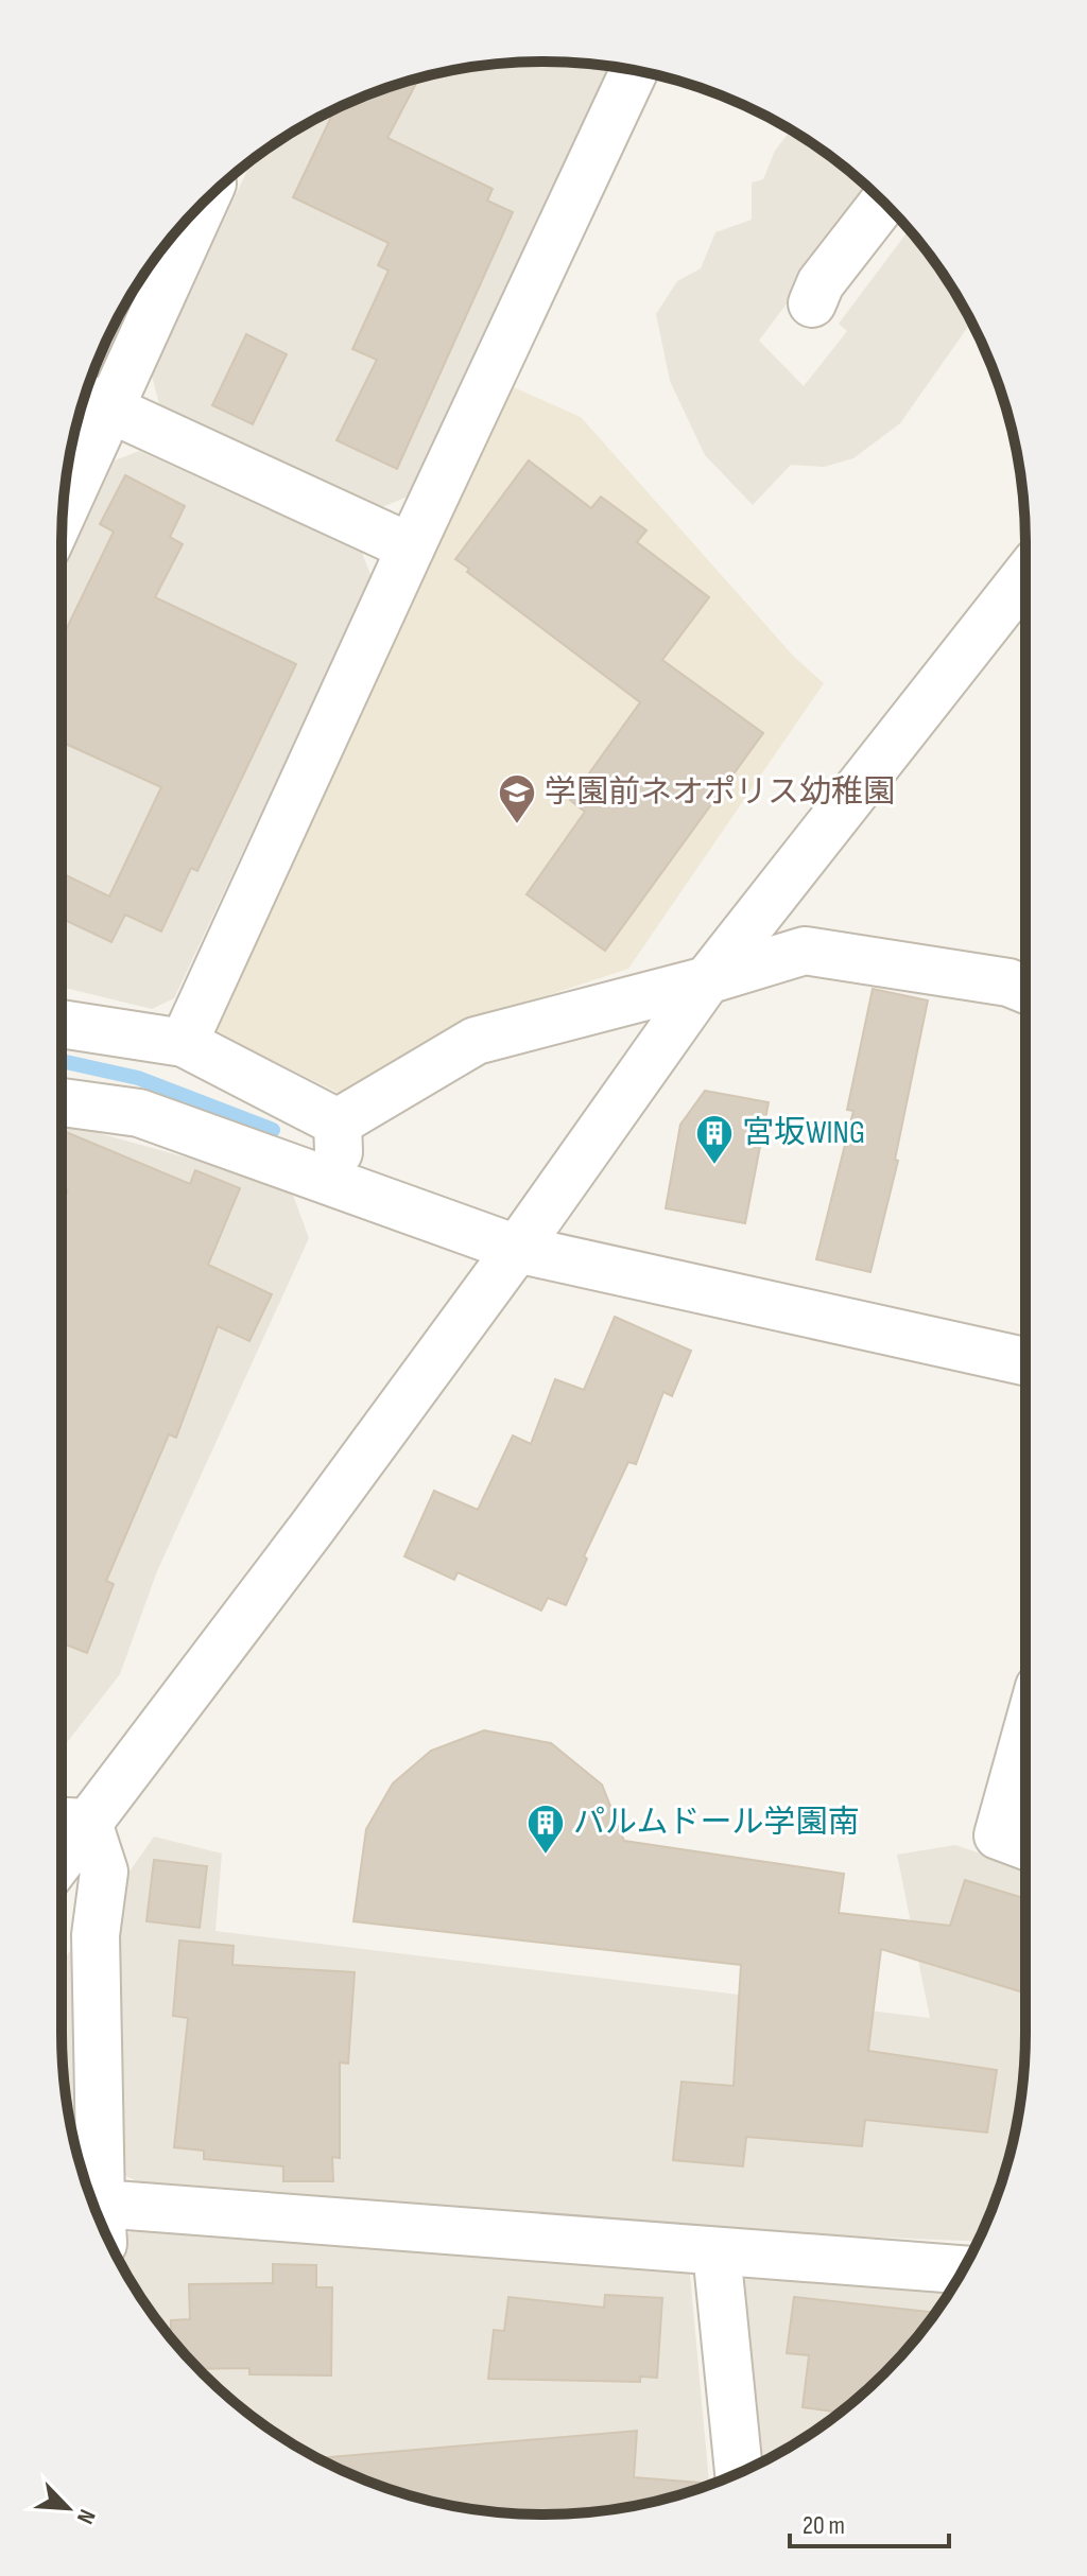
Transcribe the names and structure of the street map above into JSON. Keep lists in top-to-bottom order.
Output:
{
  "places": {
    "school or university": ["学園前ネオポリス幼稚園"],
    "building": ["宮坂WING", "パルムドール学園南"]
  },
  "scale_bar": "20 m",
  "north": "bottom right"
}
